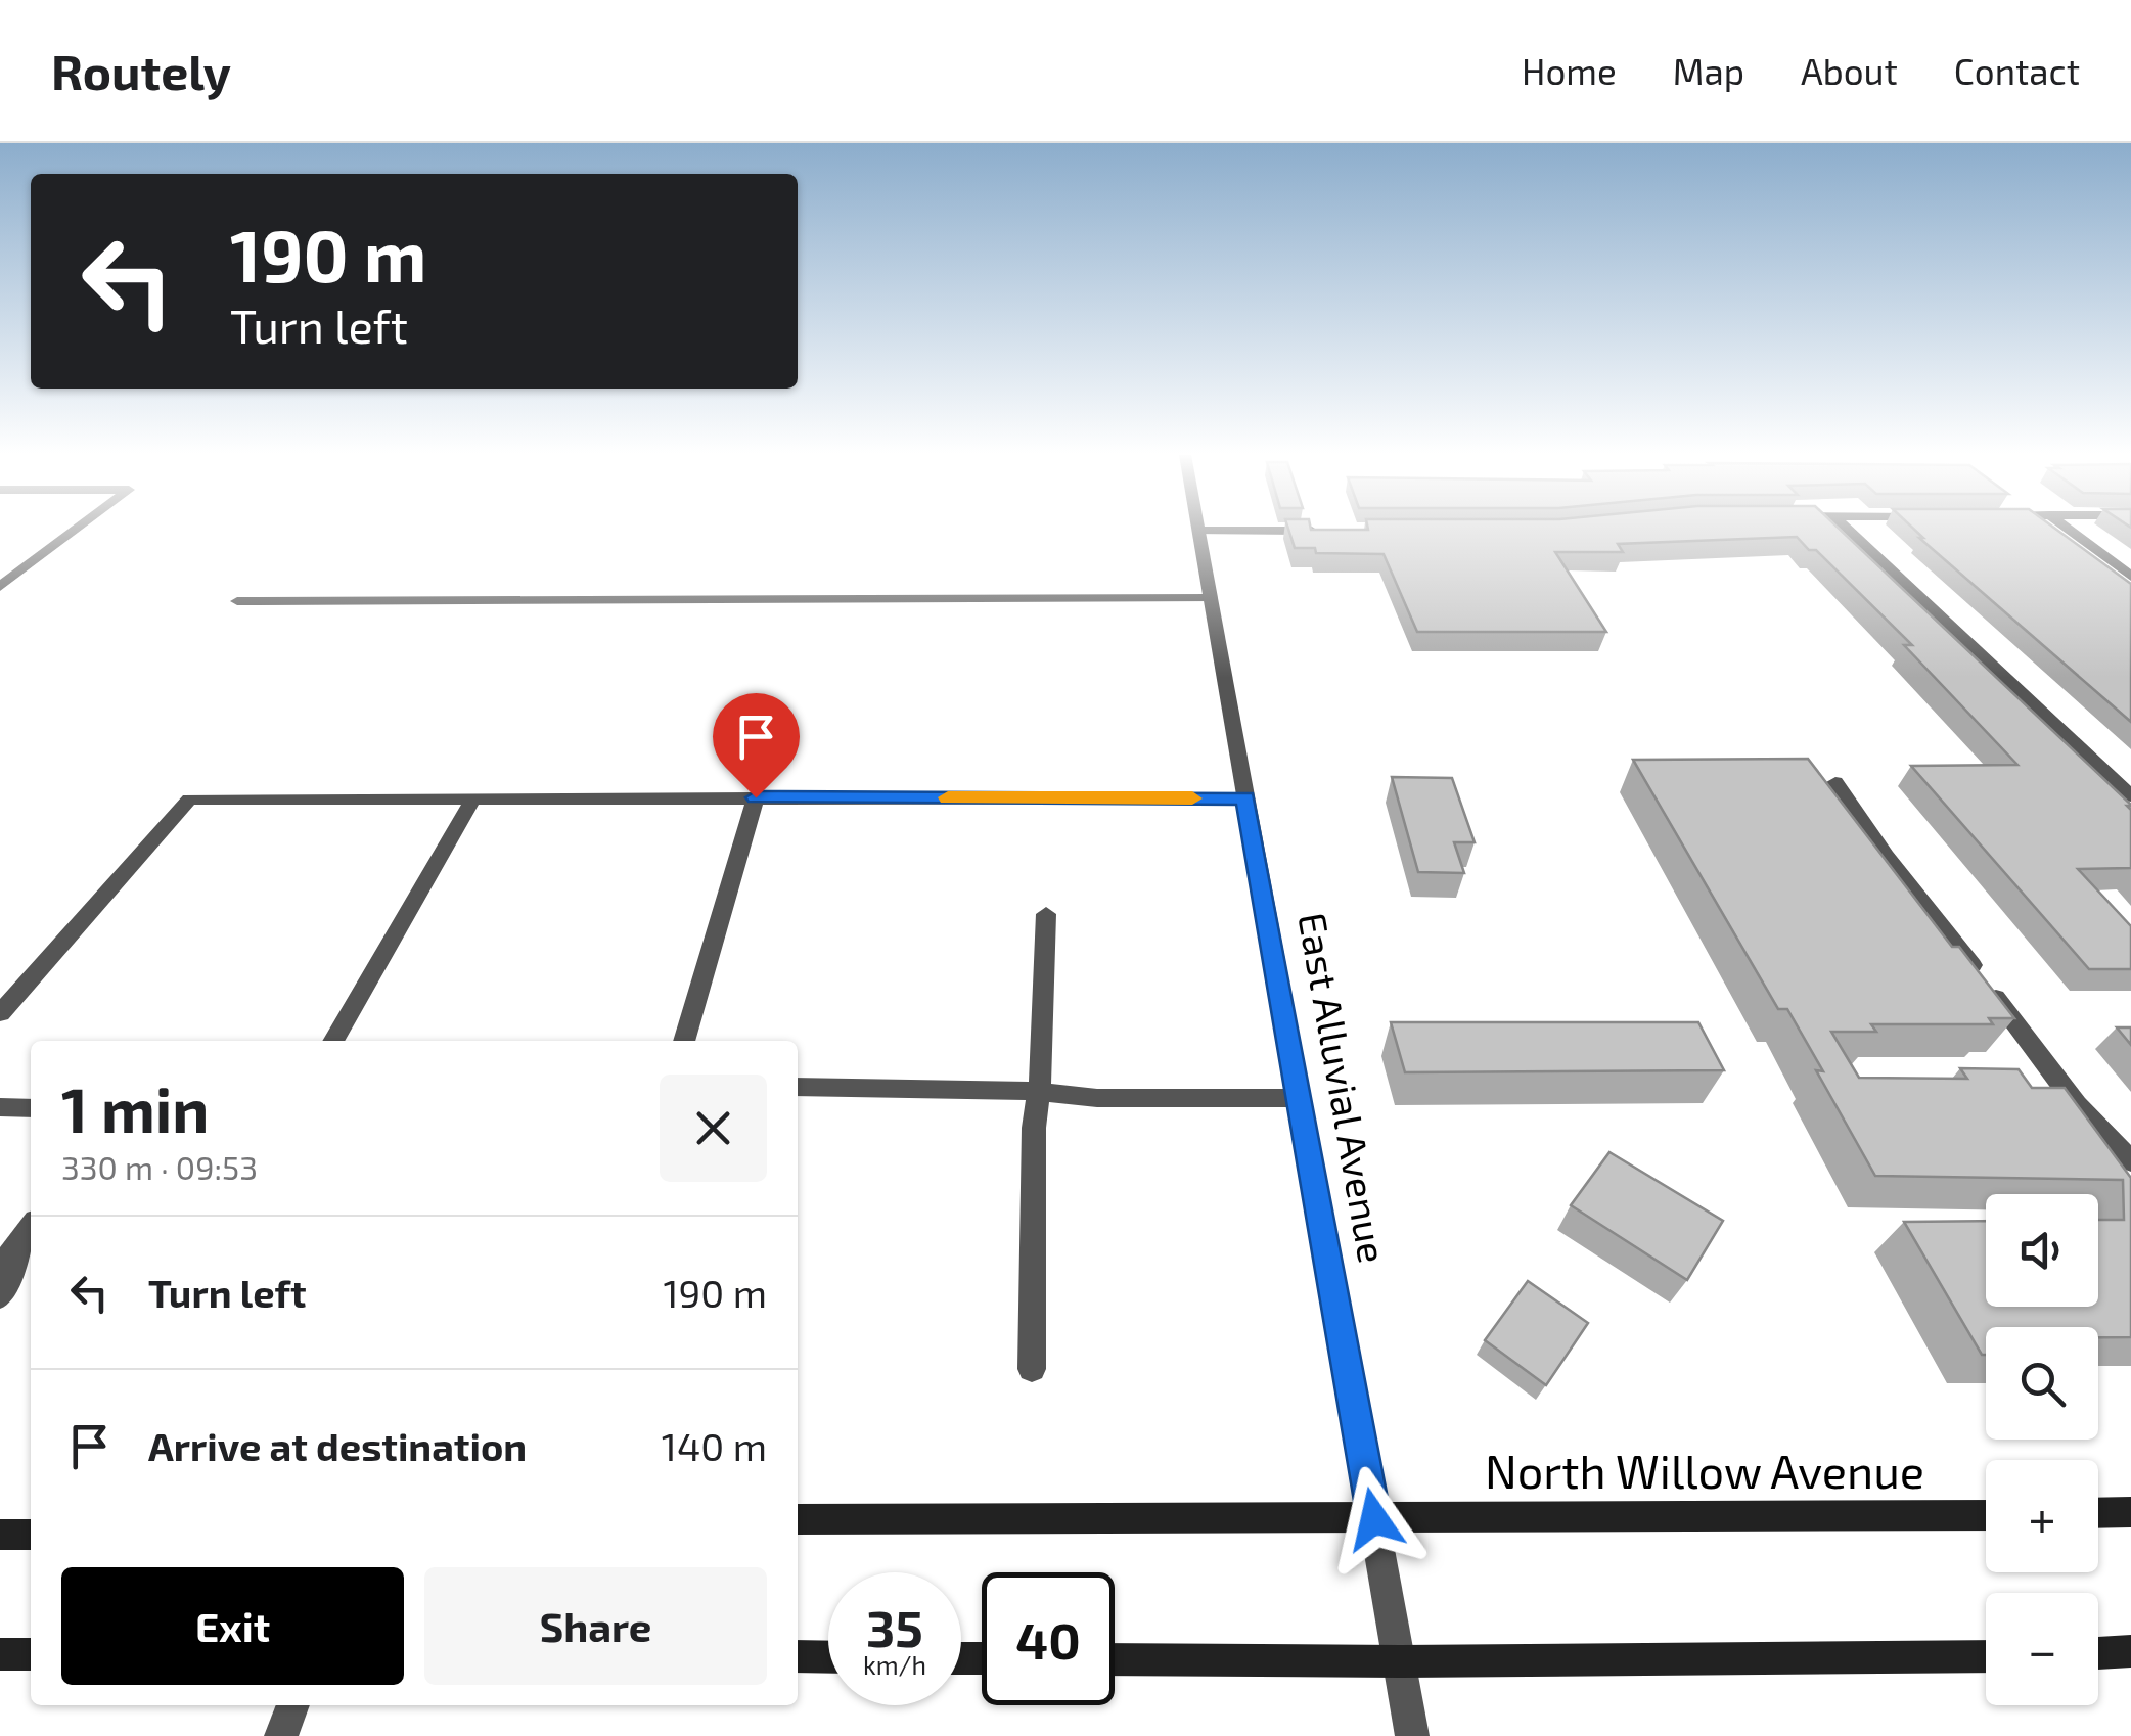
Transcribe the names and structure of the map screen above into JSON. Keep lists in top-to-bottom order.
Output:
{
  "streets": {
    "main road": ["North Willow Avenue"],
    "street": ["East Alluvial Avenue"]
  },
  "crossings": [
    ["East Alluvial Avenue", "North Willow Avenue"]
  ],
  "page": {
    "header": "Routely",
    "nav": [
      "Home",
      "Map",
      "About",
      "Contact"
    ],
    "turn": ["190 m", "Turn left"],
    "heading": ["1 min", "330 m · 09:53"],
    "map_buttons": ["+", "−"],
    "list": [
      {
        "name": "Turn left",
        "value": "190 m"
      },
      {
        "name": "Arrive at destination",
        "value": "140 m"
      }
    ],
    "buttons": ["Exit", "Share"],
    "speed": "35 km/h",
    "limit": "40"
  }
}
